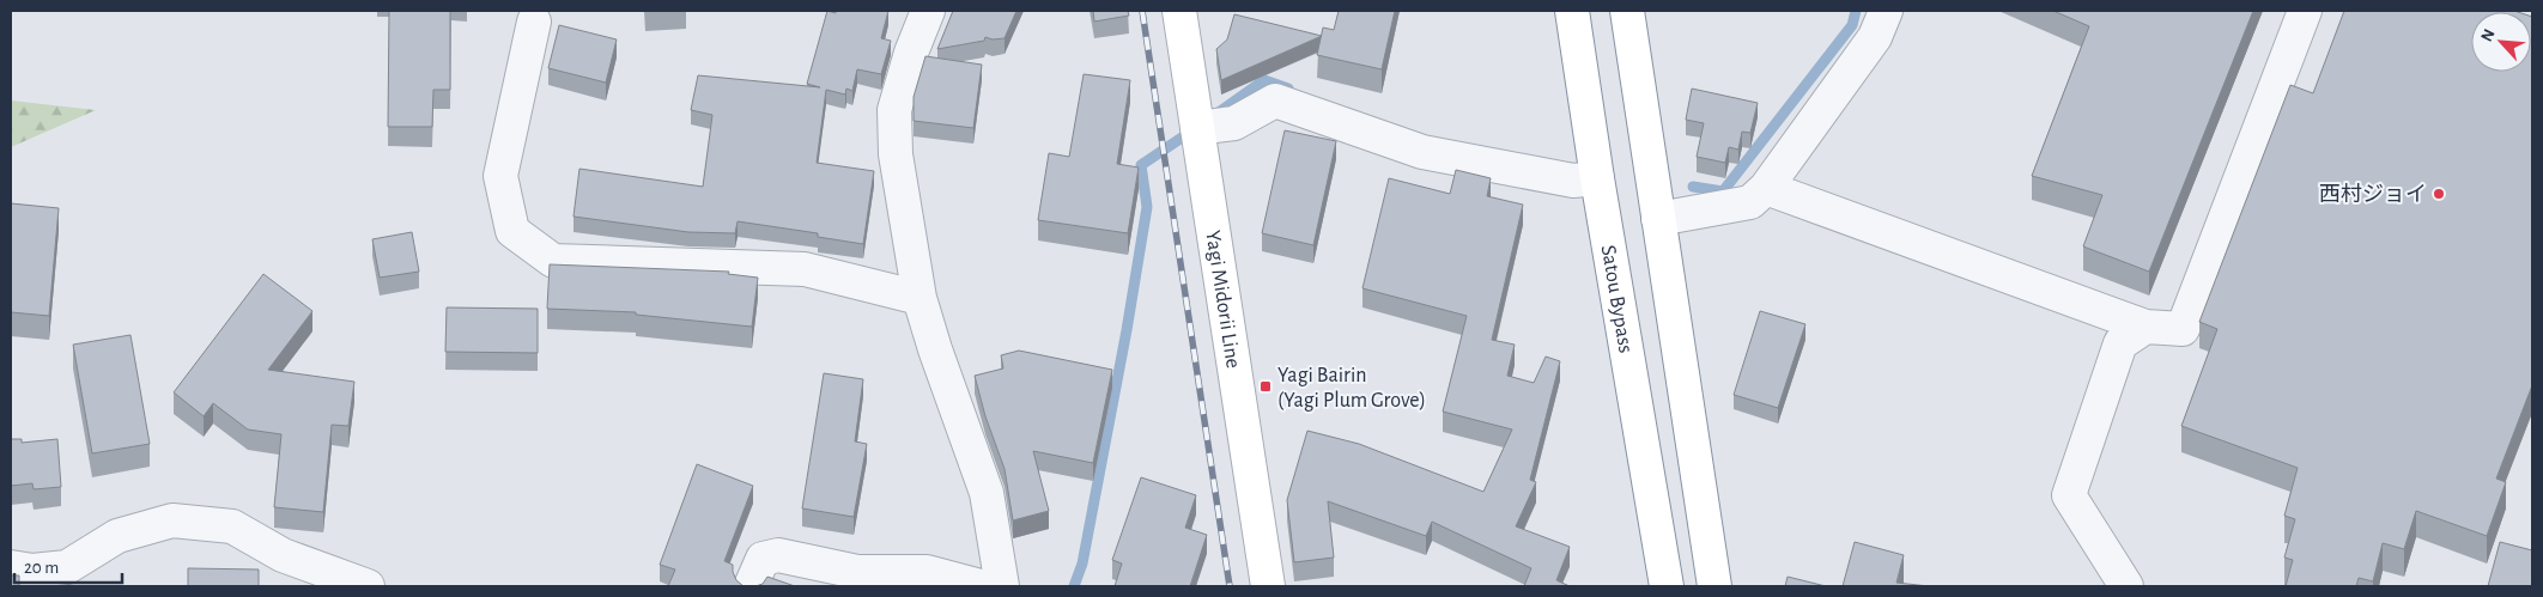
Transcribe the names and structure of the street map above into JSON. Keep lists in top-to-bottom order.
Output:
{
  "streets": {
    "main road": ["Yagi Midorii Line", "Satou Bypass"]
  },
  "places": {
    "other": ["西村ジョイ"],
    "transit": ["Yagi Bairin (Yagi Plum Grove)"]
  },
  "scale_bar": "20 m",
  "north": "top left"
}
